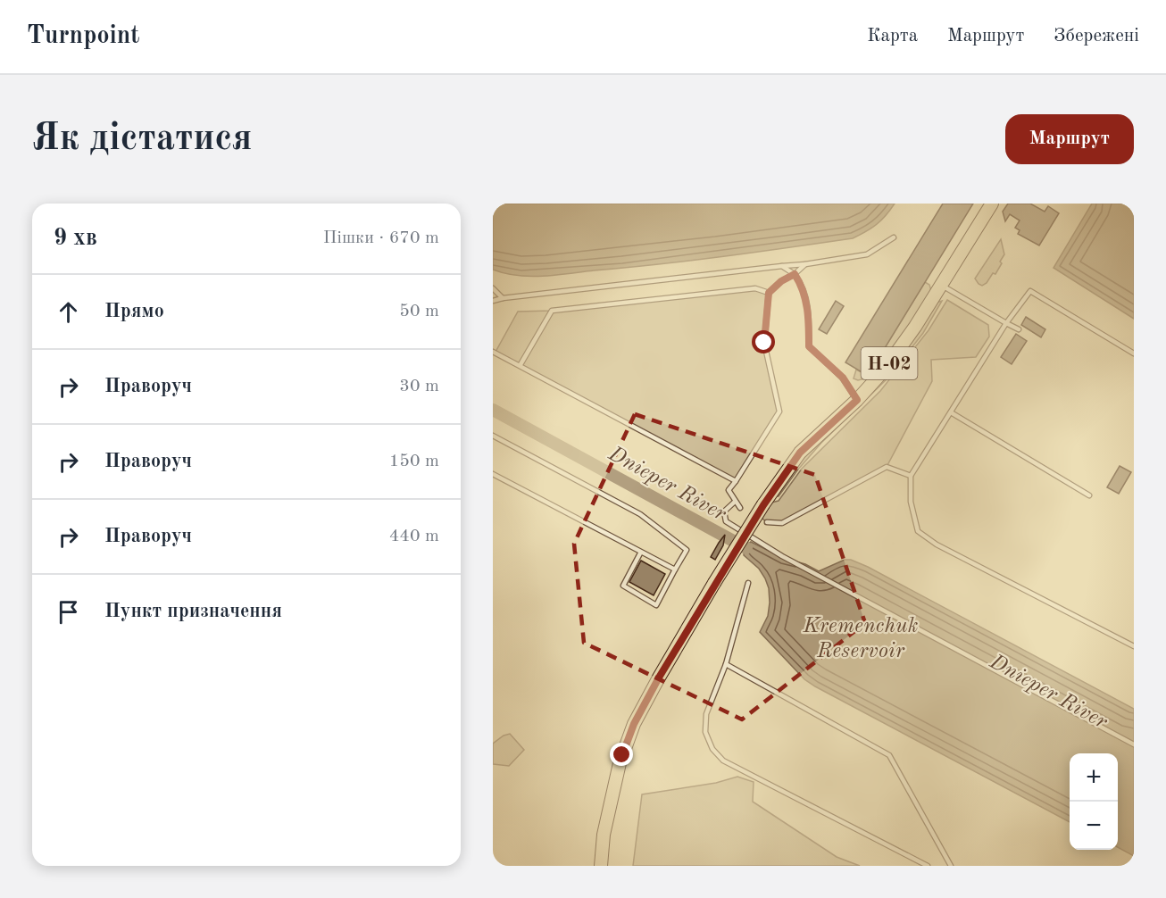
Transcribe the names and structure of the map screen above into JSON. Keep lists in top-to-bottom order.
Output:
{
  "streets": {
    "main road": ["Н-02"]
  },
  "water": ["Dnieper River", "Kremenchuk Reservoir"],
  "page": {
    "header": "Turnpoint",
    "nav": ["Карта", "Маршрут", "Збережені"],
    "buttons": "Маршрут",
    "title": "Як дістатися",
    "heading": ["9 хв", "Пішки · 670 m"],
    "list": [
      ["Прямо", "50 m"],
      ["Праворуч", "30 m"],
      ["Праворуч", "150 m"],
      ["Праворуч", "440 m"],
      "Пункт призначення"
    ],
    "map_buttons": ["+", "−"]
  }
}
